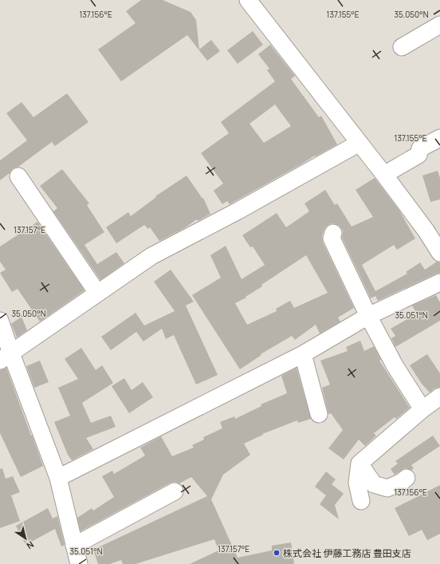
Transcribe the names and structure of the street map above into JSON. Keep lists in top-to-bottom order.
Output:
{
  "places": ["株式会社 伊藤工務店 豊田支店"],
  "north": "bottom right",
  "coordinates": [
    "137.156°E",
    "137.155°E",
    "35.050°N",
    "137.157°E",
    "35.051°N"
  ]
}
